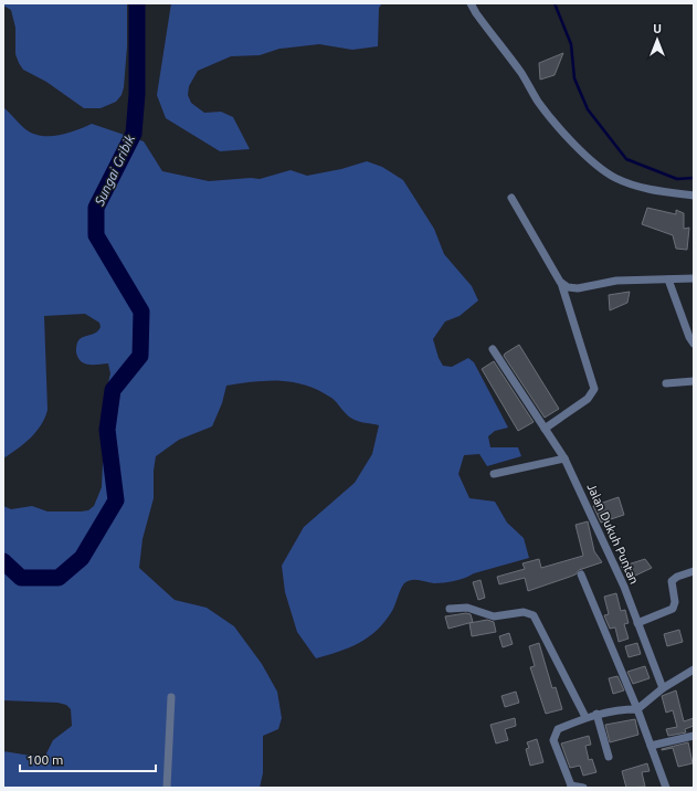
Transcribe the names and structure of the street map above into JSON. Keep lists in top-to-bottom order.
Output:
{
  "streets": {
    "street": ["Jalan Dukuh Puntan"]
  },
  "water": ["Sungai Gribik"],
  "scale_bar": "100 m",
  "north": "top"
}
